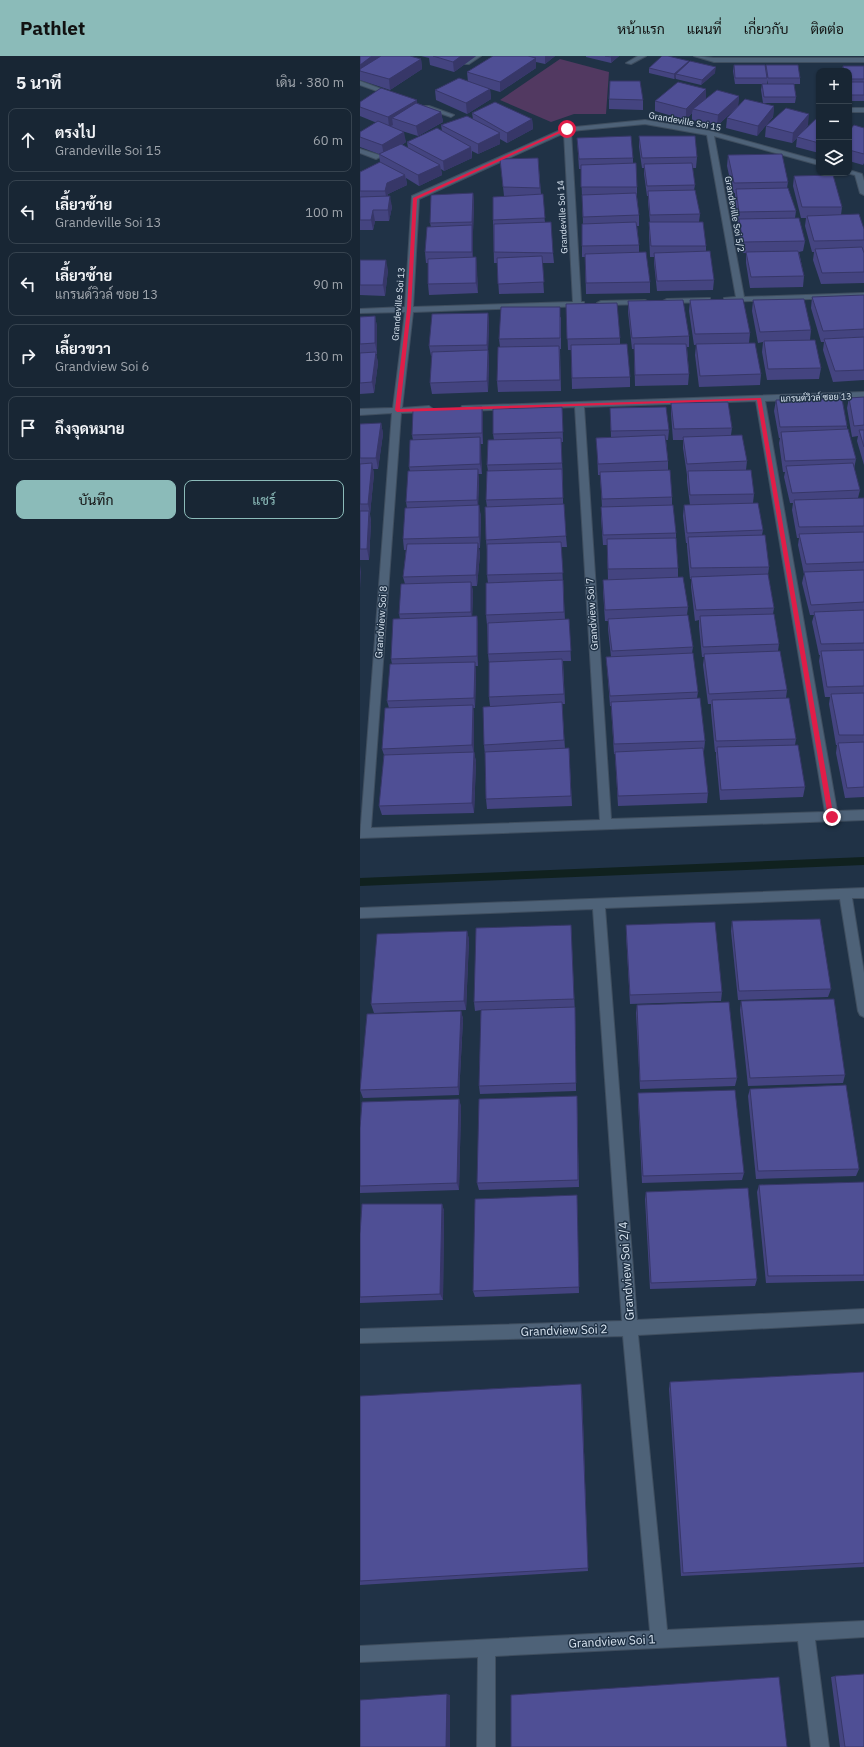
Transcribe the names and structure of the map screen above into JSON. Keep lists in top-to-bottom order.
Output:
{
  "streets": {
    "street": [
      "Grandeville Soi 15",
      "Grandeville Soi 5/2",
      "Grandeville Soi 14",
      "Grandeville Soi 13",
      "แกรนด์วิวล์ ซอย 13",
      "Grandview Soi 7",
      "Grandview Soi 8",
      "Grandview Soi 2/4",
      "Grandview Soi 2",
      "Grandview Soi 1"
    ]
  },
  "crossings": [
    ["Grandeville Soi 15", "Grandeville Soi 5/2"],
    ["Grandeville Soi 15", "Grandeville Soi 14"],
    ["Grandeville Soi 15", "Grandeville Soi 13"],
    ["Grandeville Soi 13", "Grandview Soi 8"],
    ["แกรนด์วิวล์ ซอย 13", "Grandview Soi 7"],
    ["Grandview Soi 2/4", "Grandview Soi 2"],
    ["Grandview Soi 2/4", "Grandview Soi 1"]
  ],
  "page": {
    "header": "Pathlet",
    "nav": [
      "หน้าแรก",
      "แผนที่",
      "เกี่ยวกับ",
      "ติดต่อ"
    ],
    "heading": ["5 นาที", "เดิน · 380 m"],
    "map_buttons": ["+", "−"],
    "list": [
      ["ตรงไป", "Grandeville Soi 15", "60 m"],
      ["เลี้ยวซ้าย", "Grandeville Soi 13", "100 m"],
      ["เลี้ยวซ้าย", "แกรนด์วิวล์ ซอย 13", "90 m"],
      ["เลี้ยวขวา", "Grandview Soi 6", "130 m"],
      "ถึงจุดหมาย"
    ],
    "buttons": ["บันทึก", "แชร์"]
  }
}
